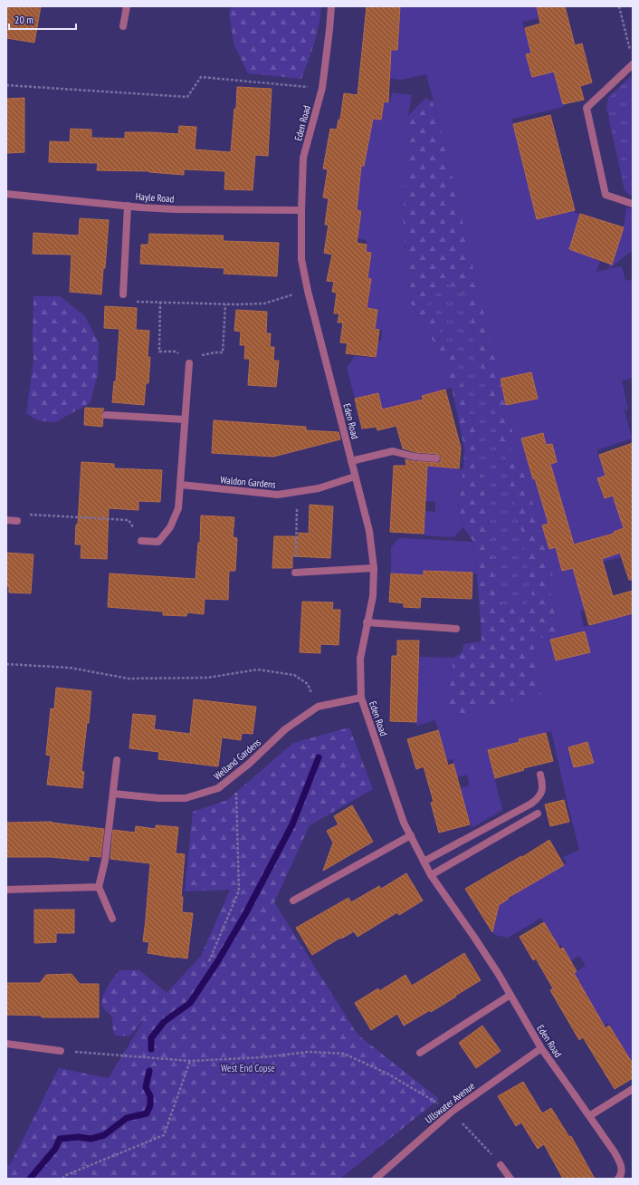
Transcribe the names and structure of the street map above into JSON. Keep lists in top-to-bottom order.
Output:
{
  "streets": {
    "street": [
      "Eden Road",
      "Hayle Road",
      "Waldon Gardens",
      "Welland Gardens",
      "Ullswater Avenue"
    ]
  },
  "crossings": [
    ["Eden Road", "Hayle Road"],
    ["Eden Road", "Waldon Gardens"],
    ["Eden Road", "Welland Gardens"],
    ["Eden Road", "Ullswater Avenue"]
  ],
  "parks": ["West End Copse"],
  "scale_bar": "20 m"
}
